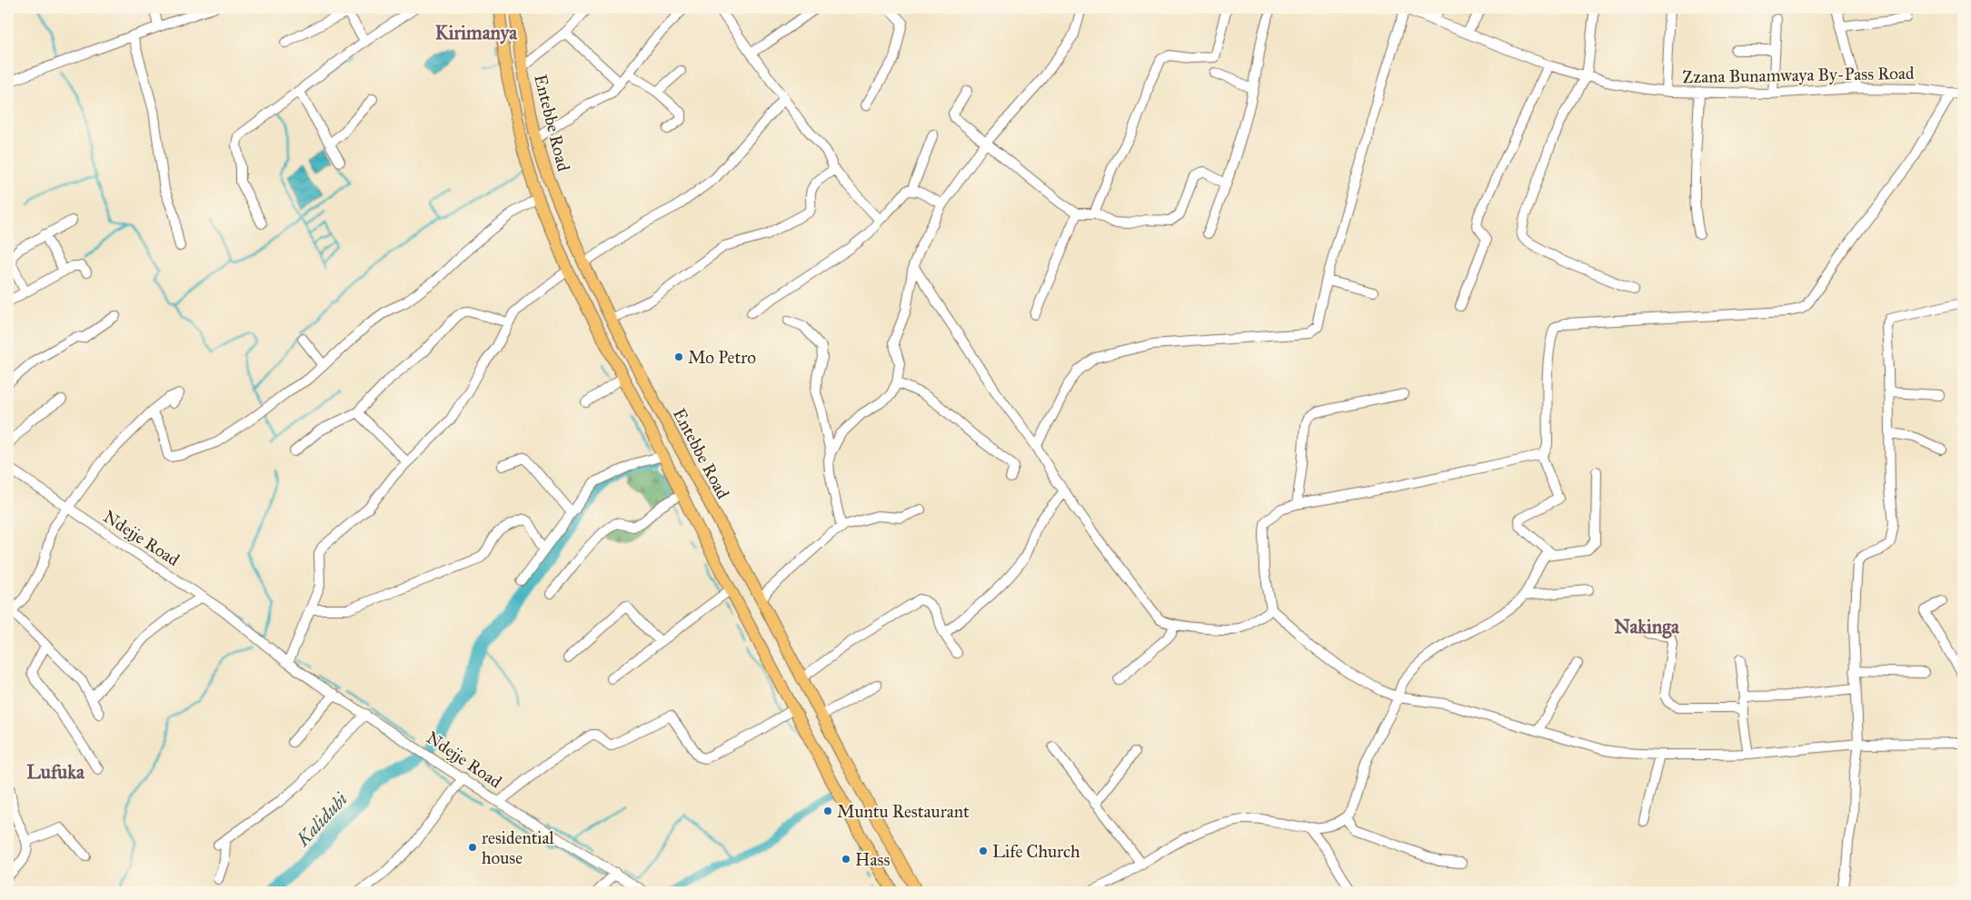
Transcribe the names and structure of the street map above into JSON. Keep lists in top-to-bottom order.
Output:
{
  "streets": {
    "main road": ["Entebbe Road"],
    "street": ["Zzana Bunamwaya By-Pass Road", "Ndejje Road"]
  },
  "districts": ["Kirimanya", "Nakinga", "Lufuka"],
  "water": ["Kalidubi"],
  "places": [
    "Mo Petro",
    "Muntu Restaurant",
    "residential house",
    "Life Church",
    "Hass"
  ]
}
